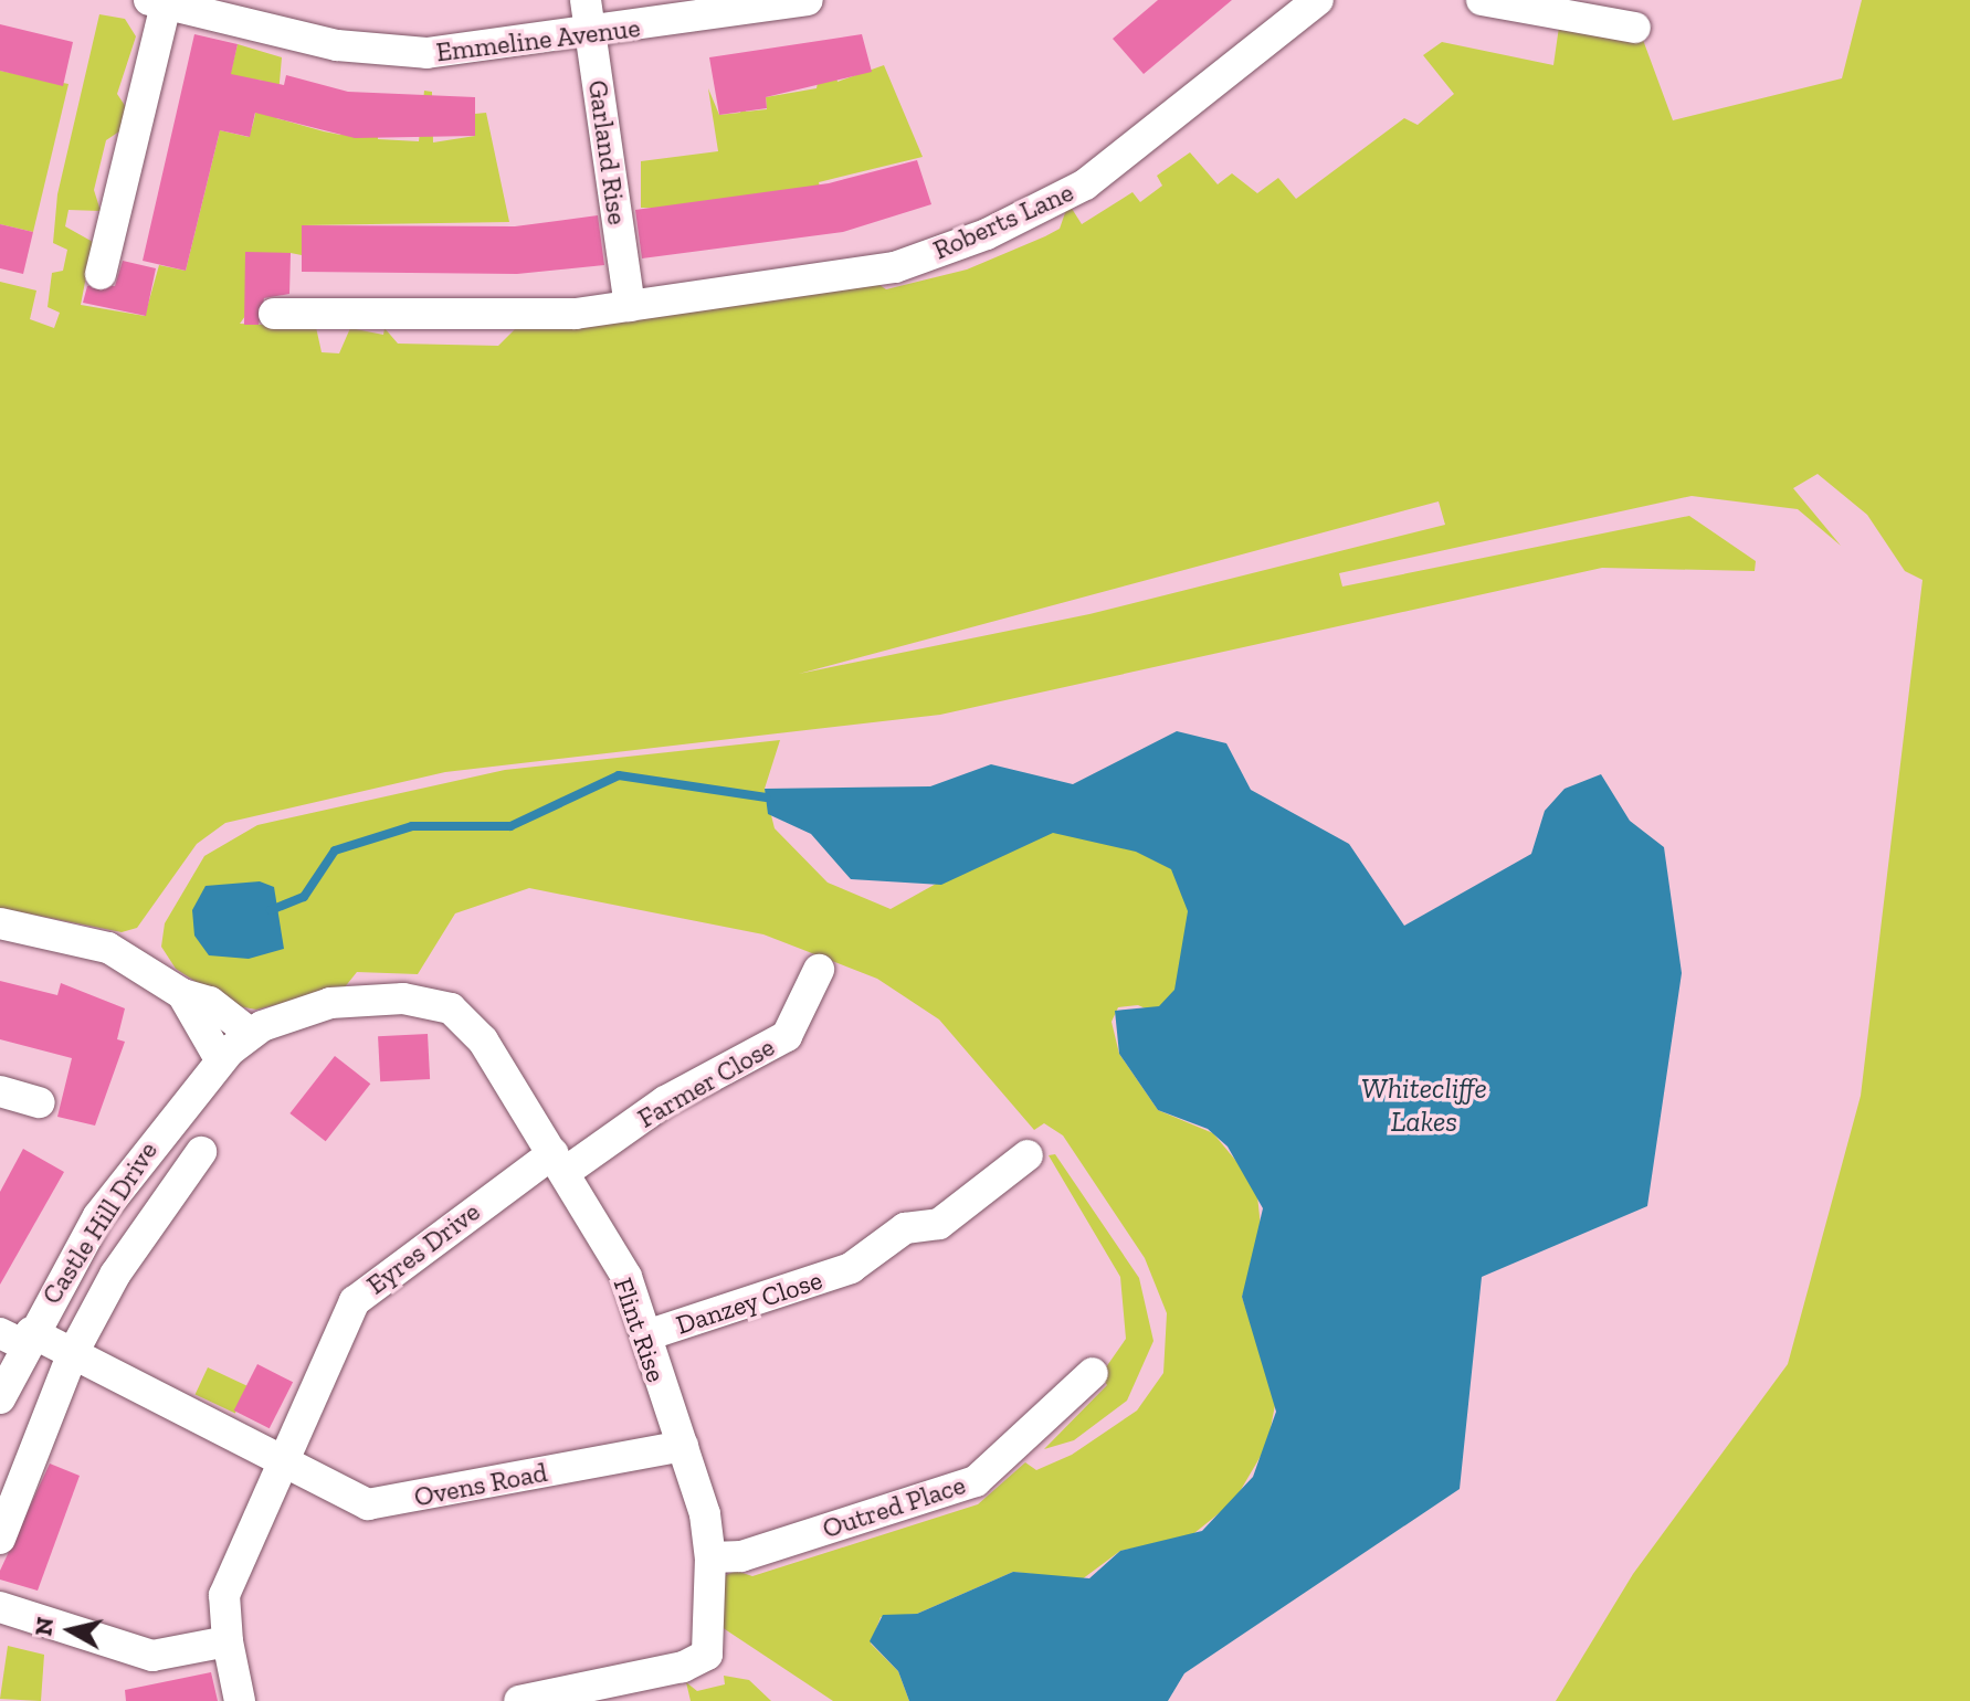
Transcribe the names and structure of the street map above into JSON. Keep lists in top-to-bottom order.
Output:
{
  "streets": {
    "street": [
      "Emmeline Avenue",
      "Garland Rise",
      "Roberts Lane",
      "Farmer Close",
      "Castle Hill Drive",
      "Eyres Drive",
      "Danzey Close",
      "Flint Rise",
      "Ovens Road",
      "Outred Place"
    ]
  },
  "crossings": [
    ["Emmeline Avenue", "Garland Rise"],
    ["Garland Rise", "Roberts Lane"],
    ["Farmer Close", "Eyres Drive"],
    ["Farmer Close", "Flint Rise"],
    ["Castle Hill Drive", "Flint Rise"],
    ["Eyres Drive", "Flint Rise"],
    ["Eyres Drive", "Ovens Road"],
    ["Danzey Close", "Flint Rise"],
    ["Flint Rise", "Ovens Road"],
    ["Flint Rise", "Outred Place"]
  ],
  "water": ["Whitecliffe Lakes"],
  "north": "left"
}
